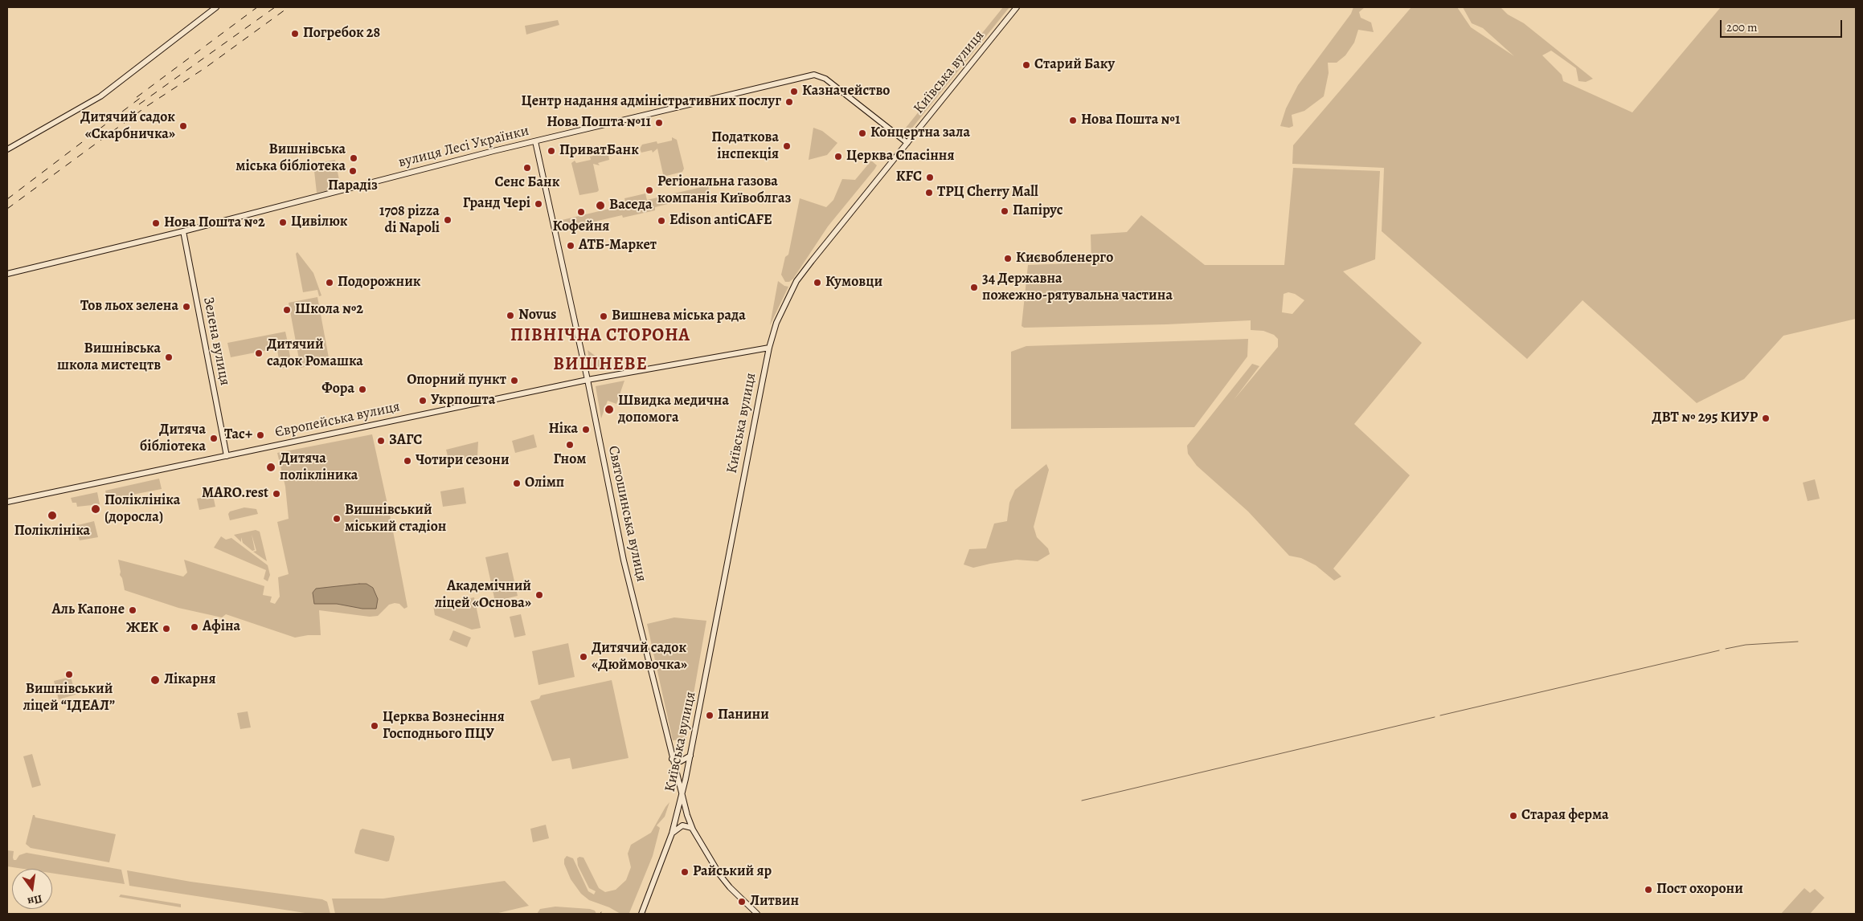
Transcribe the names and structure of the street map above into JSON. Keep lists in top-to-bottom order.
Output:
{
  "streets": {
    "street": [
      "Київська вулиця",
      "вулиця Лесі Українки",
      "Зелена вулиця",
      "Європейська вулиця",
      "Святошинська вулиця"
    ]
  },
  "crossings": [
    ["Київська вулиця", "вулиця Лесі Українки"],
    ["Київська вулиця", "Європейська вулиця"],
    ["Київська вулиця", "Святошинська вулиця"],
    ["вулиця Лесі Українки", "Зелена вулиця"],
    ["вулиця Лесі Українки", "Святошинська вулиця"],
    ["Зелена вулиця", "Європейська вулиця"],
    ["Європейська вулиця", "Святошинська вулиця"]
  ],
  "districts": ["ПІВНІЧНА СТОРОНА", "ВИШНЕВЕ"],
  "places": [
    "Погребок 28",
    "Старий Баку",
    "Казначейство",
    "Центр надання адміністративних послуг",
    "Нова Пошта №1",
    "Нова Пошта №11",
    "Дитячий садок «Скарбничка»",
    "Концертна зала",
    "Податкова інспекція",
    "ПриватБанк",
    "Церква Спасіння",
    "Вишнівська міська бібліотека",
    "Сенс Банк",
    "Парадіз",
    "KFC",
    "Регіональна газова компанія Київоблгаз",
    "ТРЦ Cherry Mall",
    "Гранд Чері",
    "Васеда",
    "Папірус",
    "Кофейня",
    "1708 pizza di Napoli",
    "Edison antiCAFE",
    "Цивілюк",
    "Нова Пошта №2",
    "АТБ-Маркет",
    "Києвобленерго",
    "Подорожник",
    "Кумовци",
    "34 Державна пожежно-рятувальна частина",
    "Тов льох зелена",
    "Школа №2",
    "Novus",
    "Вишнева міська рада",
    "Дитячий садок Ромашка",
    "Вишнівська школа мистецтв",
    "Опорний пункт",
    "Фора",
    "Укрпошта",
    "Швидка медична допомога",
    "ДВТ № 295 КИУР",
    "Ніка",
    "Тас+",
    "Дитяча бібліотека",
    "ЗАГС",
    "Гном",
    "Чотири сезони",
    "Дитяча полікліника",
    "Олімп",
    "MARO.rest",
    "Поліклініка (доросла)",
    "Поліклініка",
    "Вишнівський міський стадіон",
    "Академічний ліцей «Основа»",
    "Аль Капоне",
    "Афіна",
    "ЖЕК",
    "Дитячий садок «Дюймовочка»",
    "Вишнівський ліцей “ІДЕАЛ”",
    "Лікарня",
    "Панини",
    "Церква Вознесіння Господнього ПЦУ",
    "Старая ферма",
    "Райський яр",
    "Пост охорони",
    "Литвин"
  ],
  "scale_bar": "200 m",
  "north": "bottom"
}
